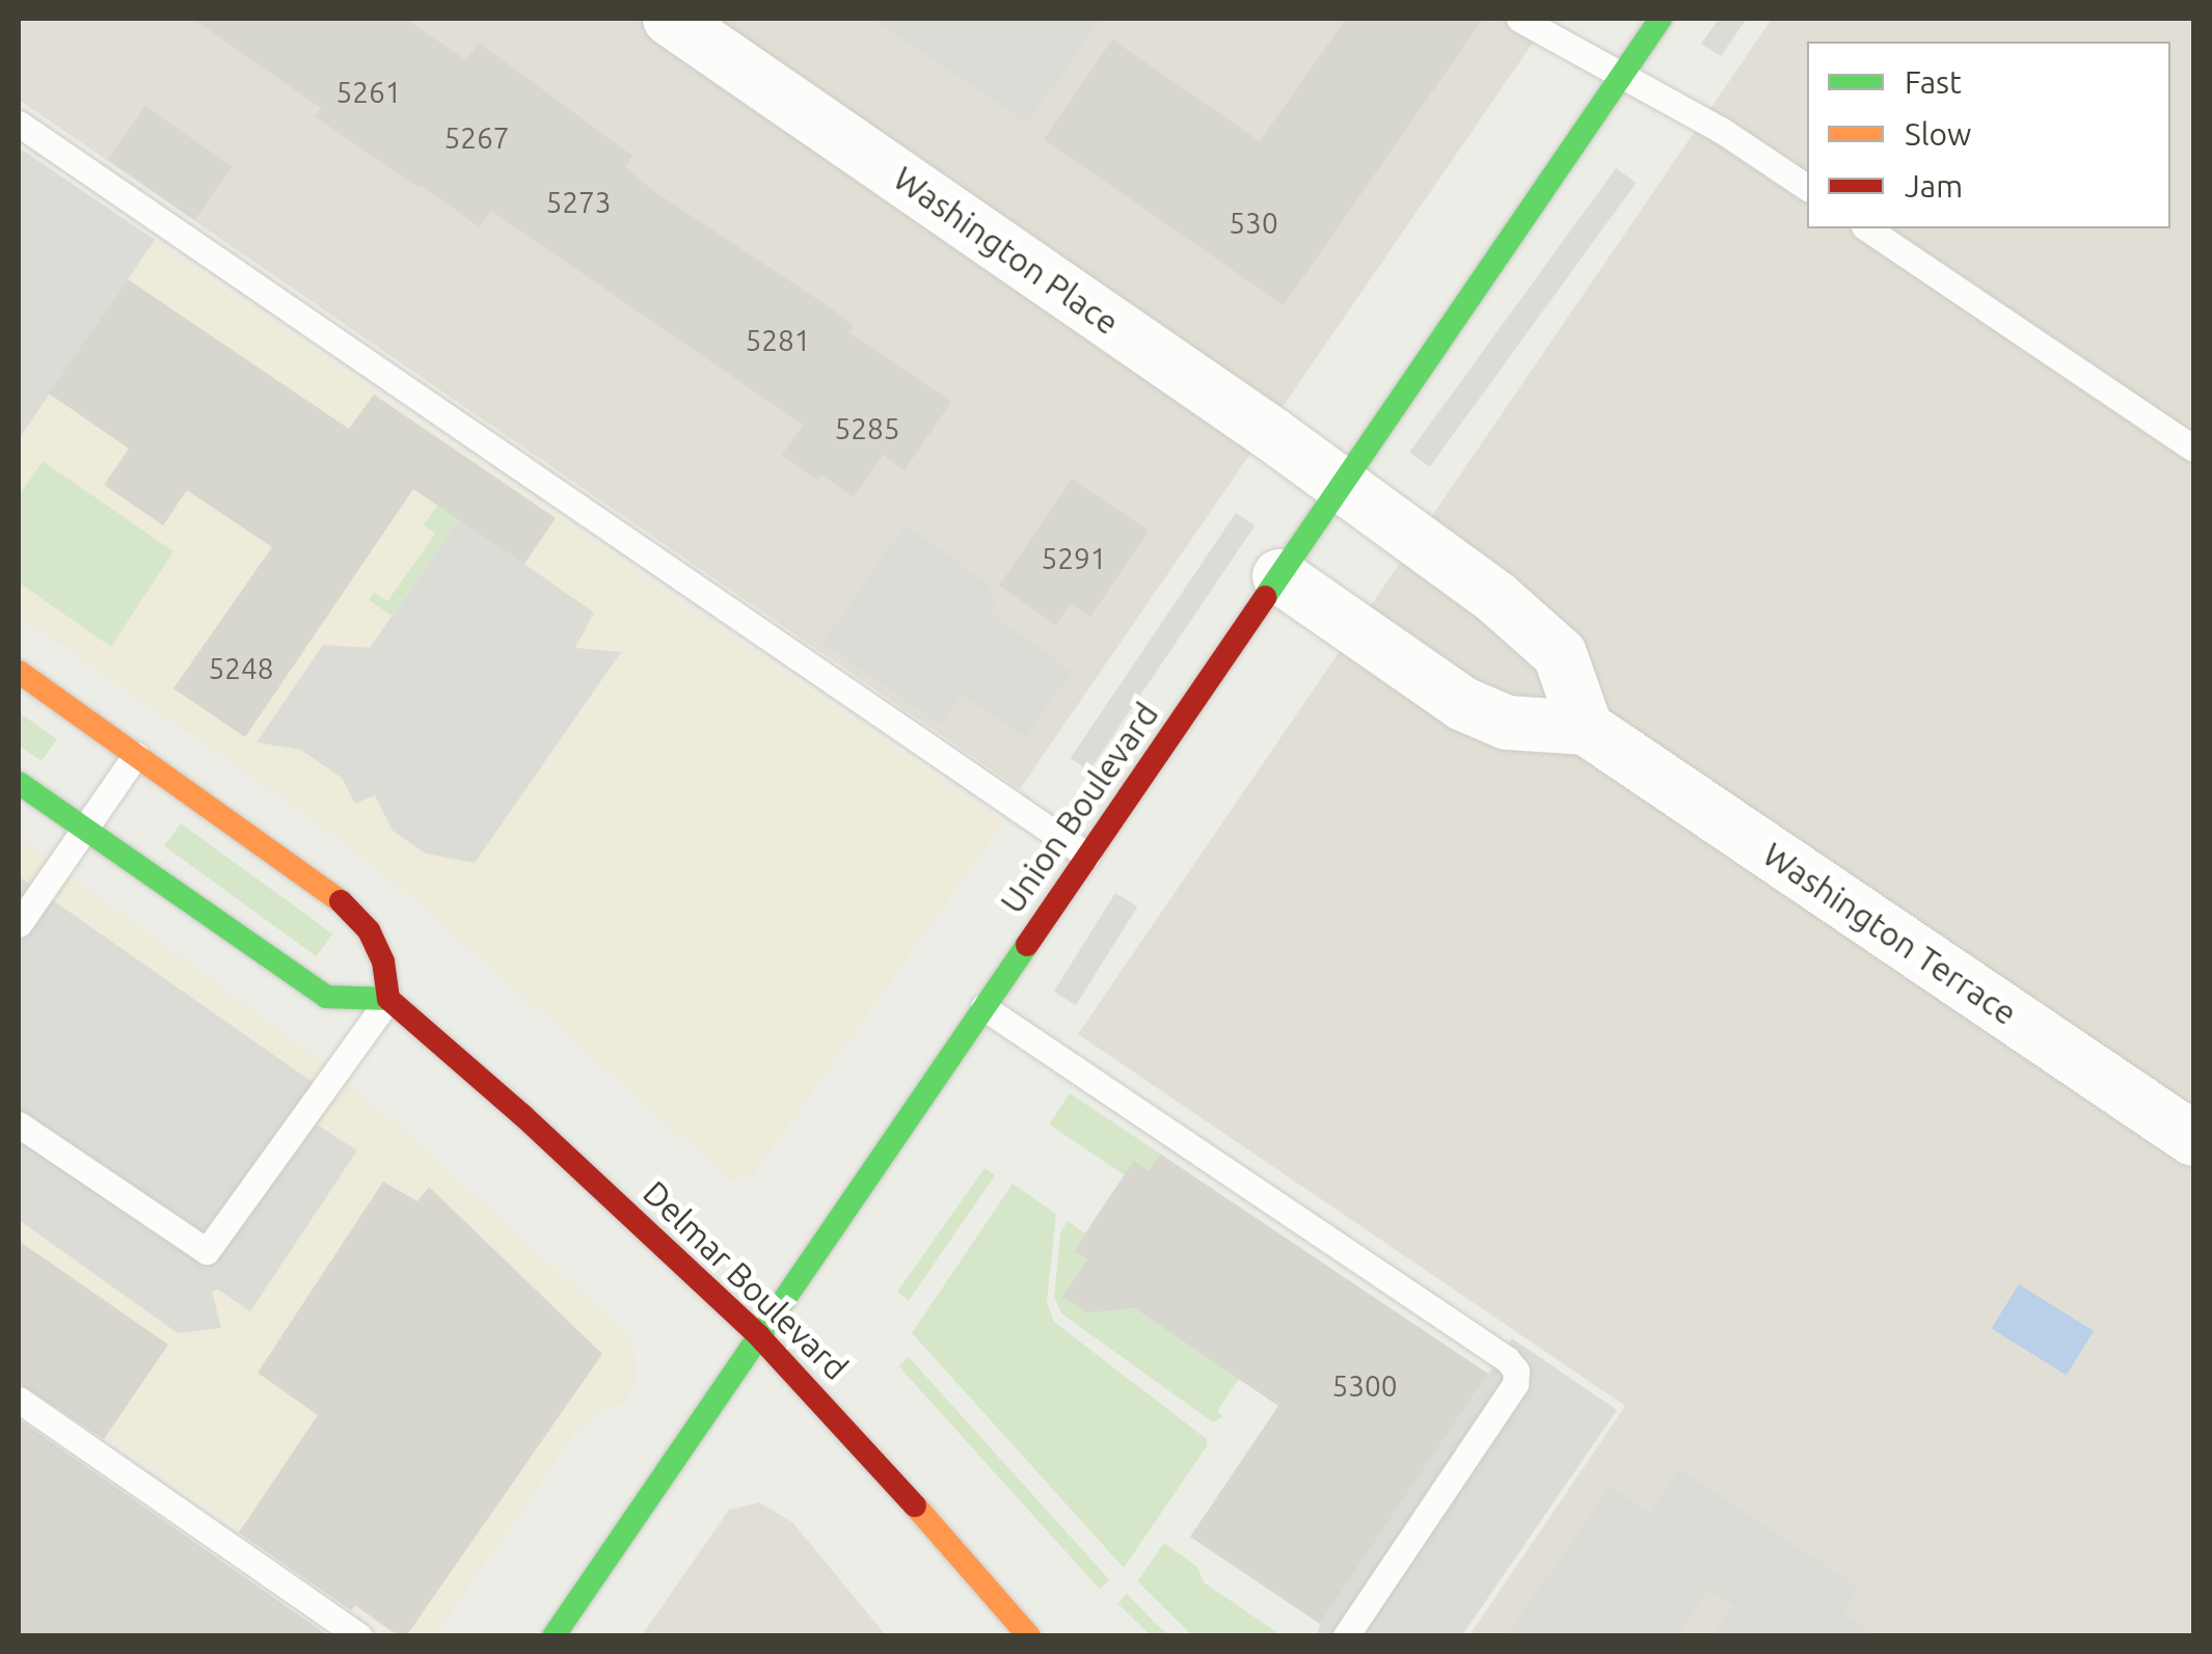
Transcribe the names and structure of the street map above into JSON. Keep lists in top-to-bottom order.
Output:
{
  "streets": {
    "main road": ["Union Boulevard", "Delmar Boulevard"],
    "street": ["Washington Place", "Washington Terrace"]
  },
  "crossings": [
    ["Washington Place", "Union Boulevard"],
    ["Washington Place", "Washington Terrace"],
    ["Union Boulevard", "Delmar Boulevard"]
  ],
  "house_numbers": [
    "5261",
    "5267",
    "5273",
    "530",
    "5281",
    "5285",
    "5291",
    "5248",
    "5300"
  ],
  "legend": ["Fast", "Slow", "Jam"]
}
